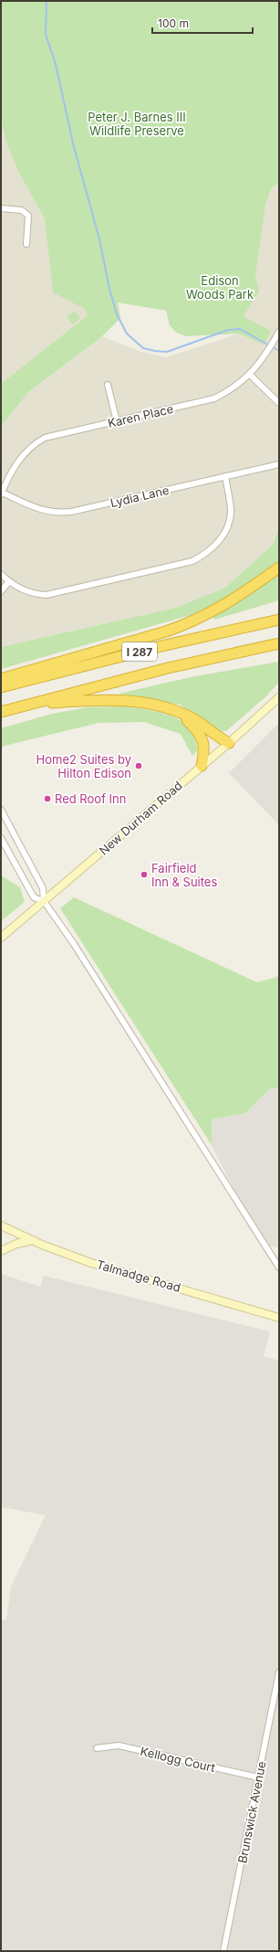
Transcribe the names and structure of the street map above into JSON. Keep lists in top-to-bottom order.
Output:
{
  "streets": {
    "highway": ["I 287"],
    "main road": ["New Durham Road", "Talmadge Road"],
    "street": [
      "Karen Place",
      "Lydia Lane",
      "Kellogg Court",
      "Brunswick Avenue"
    ]
  },
  "crossings": [
    ["Karen Place", "Lydia Lane"],
    ["Kellogg Court", "Brunswick Avenue"]
  ],
  "parks": ["Peter J. Barnes III Wildlife Preserve", "Edison Woods Park"],
  "places": ["Home2 Suites by Hilton Edison", "Red Roof Inn", "Fairfield Inn & Suites"],
  "scale_bar": "100 m"
}
